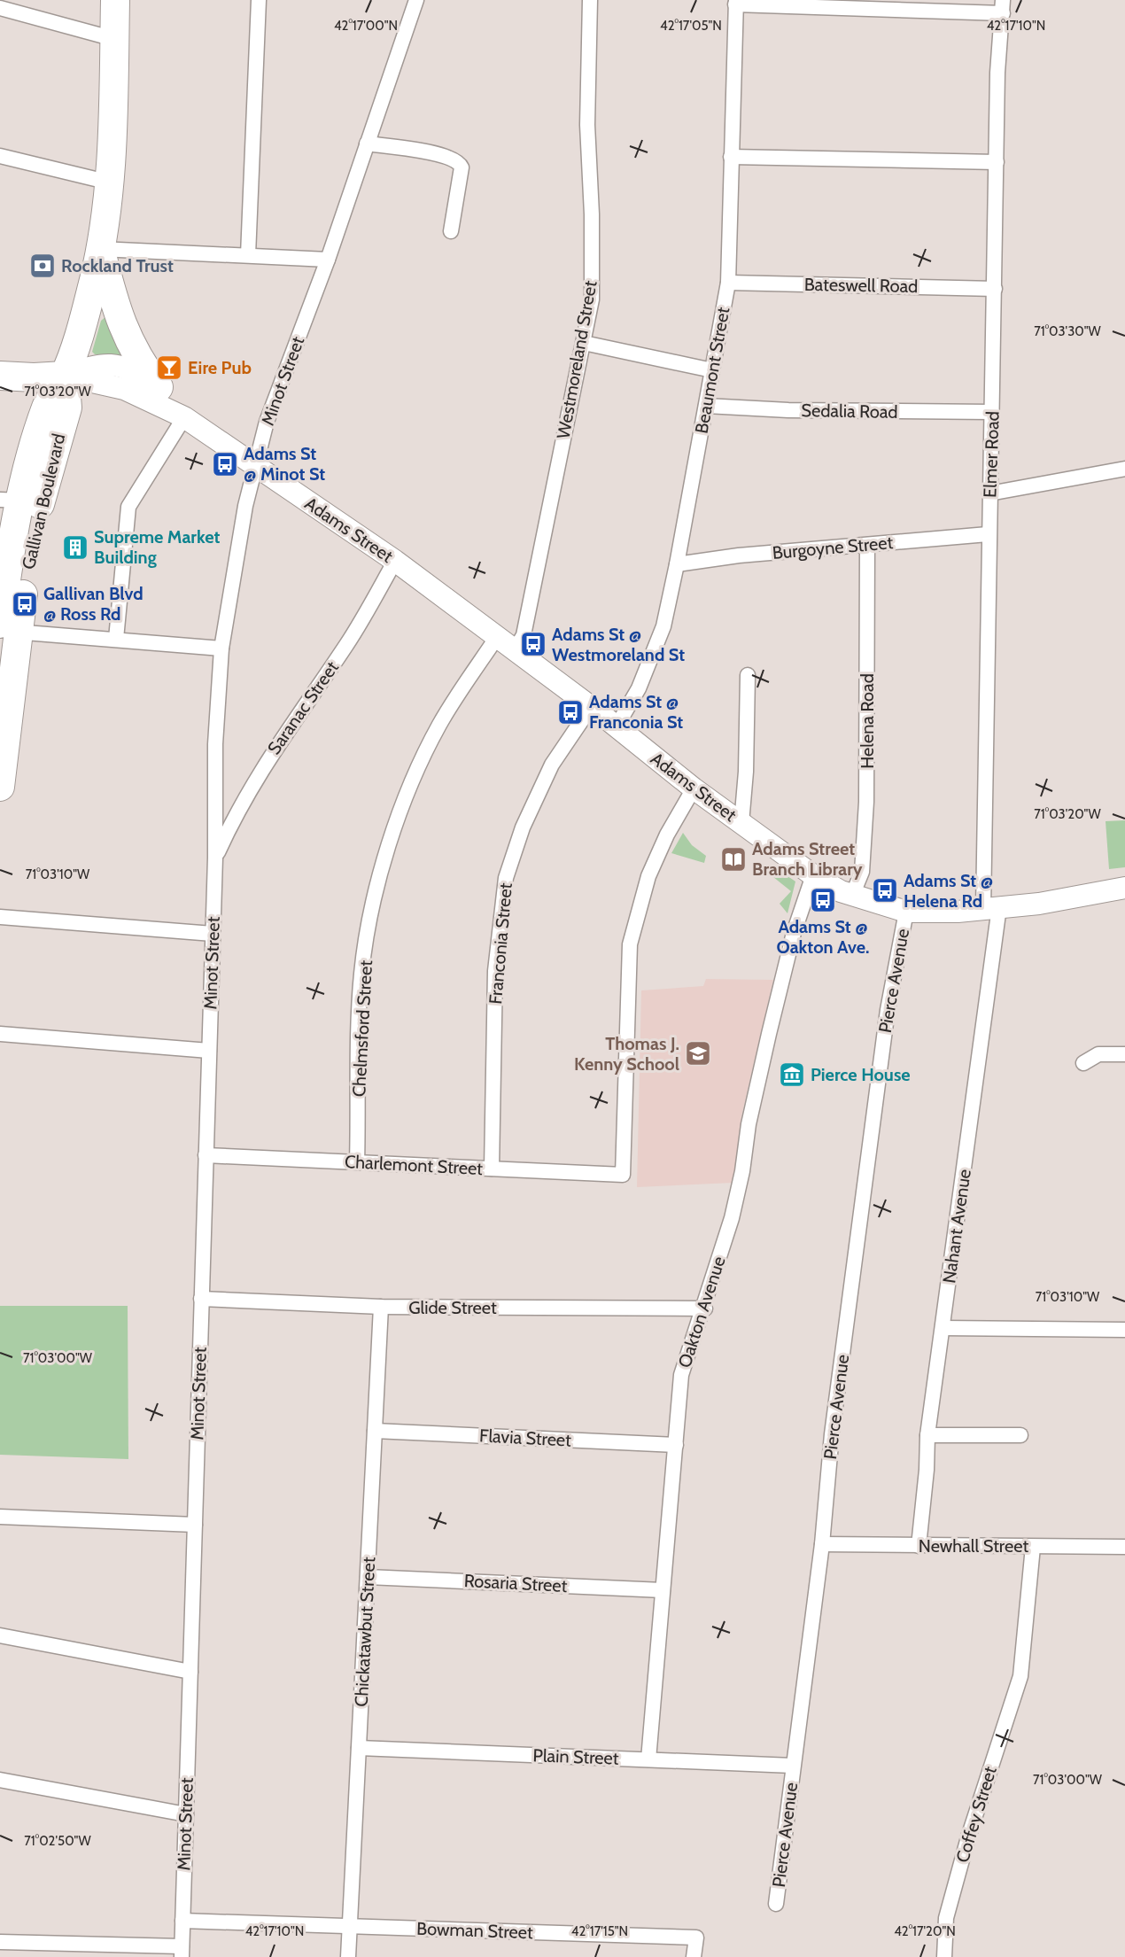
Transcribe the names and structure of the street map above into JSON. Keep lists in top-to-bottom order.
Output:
{
  "streets": {
    "highway": ["Gallivan Boulevard"],
    "main road": ["Adams Street"],
    "street": [
      "Bateswell Road",
      "Westmoreland Street",
      "Beaumont Street",
      "Minot Street",
      "Sedalia Road",
      "Elmer Road",
      "Burgoyne Street",
      "Saranac Street",
      "Helena Road",
      "Franconia Street",
      "Pierce Avenue",
      "Chelmsford Street",
      "Charlemont Street",
      "Nahant Avenue",
      "Glide Street",
      "Oakton Avenue",
      "Flavia Street",
      "Newhall Street",
      "Rosaria Street",
      "Chickatawbut Street",
      "Plain Street",
      "Coffey Street",
      "Bowman Street"
    ]
  },
  "crossings": [
    ["Bateswell Road", "Beaumont Street"],
    ["Bateswell Road", "Elmer Road"],
    ["Westmoreland Street", "Adams Street"],
    ["Beaumont Street", "Sedalia Road"],
    ["Beaumont Street", "Adams Street"],
    ["Beaumont Street", "Burgoyne Street"],
    ["Minot Street", "Adams Street"],
    ["Minot Street", "Saranac Street"],
    ["Minot Street", "Charlemont Street"],
    ["Minot Street", "Glide Street"],
    ["Minot Street", "Bowman Street"],
    ["Sedalia Road", "Elmer Road"],
    ["Elmer Road", "Adams Street"],
    ["Elmer Road", "Burgoyne Street"],
    ["Elmer Road", "Nahant Avenue"],
    ["Gallivan Boulevard", "Adams Street"],
    ["Adams Street", "Saranac Street"],
    ["Adams Street", "Helena Road"],
    ["Adams Street", "Franconia Street"],
    ["Adams Street", "Pierce Avenue"],
    ["Adams Street", "Chelmsford Street"],
    ["Adams Street", "Charlemont Street"],
    ["Adams Street", "Nahant Avenue"],
    ["Adams Street", "Oakton Avenue"],
    ["Burgoyne Street", "Helena Road"],
    ["Franconia Street", "Charlemont Street"],
    ["Pierce Avenue", "Newhall Street"],
    ["Pierce Avenue", "Plain Street"],
    ["Chelmsford Street", "Charlemont Street"],
    ["Nahant Avenue", "Newhall Street"],
    ["Glide Street", "Oakton Avenue"],
    ["Glide Street", "Chickatawbut Street"],
    ["Oakton Avenue", "Flavia Street"],
    ["Oakton Avenue", "Rosaria Street"],
    ["Oakton Avenue", "Plain Street"],
    ["Flavia Street", "Chickatawbut Street"],
    ["Newhall Street", "Coffey Street"],
    ["Rosaria Street", "Chickatawbut Street"],
    ["Chickatawbut Street", "Plain Street"],
    ["Chickatawbut Street", "Bowman Street"]
  ],
  "places": {
    "bank": ["Rockland Trust"],
    "bar": ["Eire Pub"],
    "bus stop": [
      "Adams St @ Minot St",
      "Gallivan Blvd @ Ross Rd",
      "Adams St @ Westmoreland St",
      "Adams St @ Franconia St",
      "Adams St @ Helena Rd",
      "Adams St @ Oakton Ave."
    ],
    "building": ["Supreme Market Building"],
    "library": ["Adams Street Branch Library"],
    "school or university": ["Thomas J. Kenny School"],
    "museum": ["Pierce House"]
  },
  "coordinates": [
    "42°17'00\"N",
    "42°17'05\"N",
    "42°17'10\"N",
    "71°03'30\"W",
    "71°03'20\"W",
    "71°03'10\"W",
    "71°03'00\"W",
    "71°02'50\"W",
    "42°17'15\"N",
    "42°17'20\"N"
  ]
}
